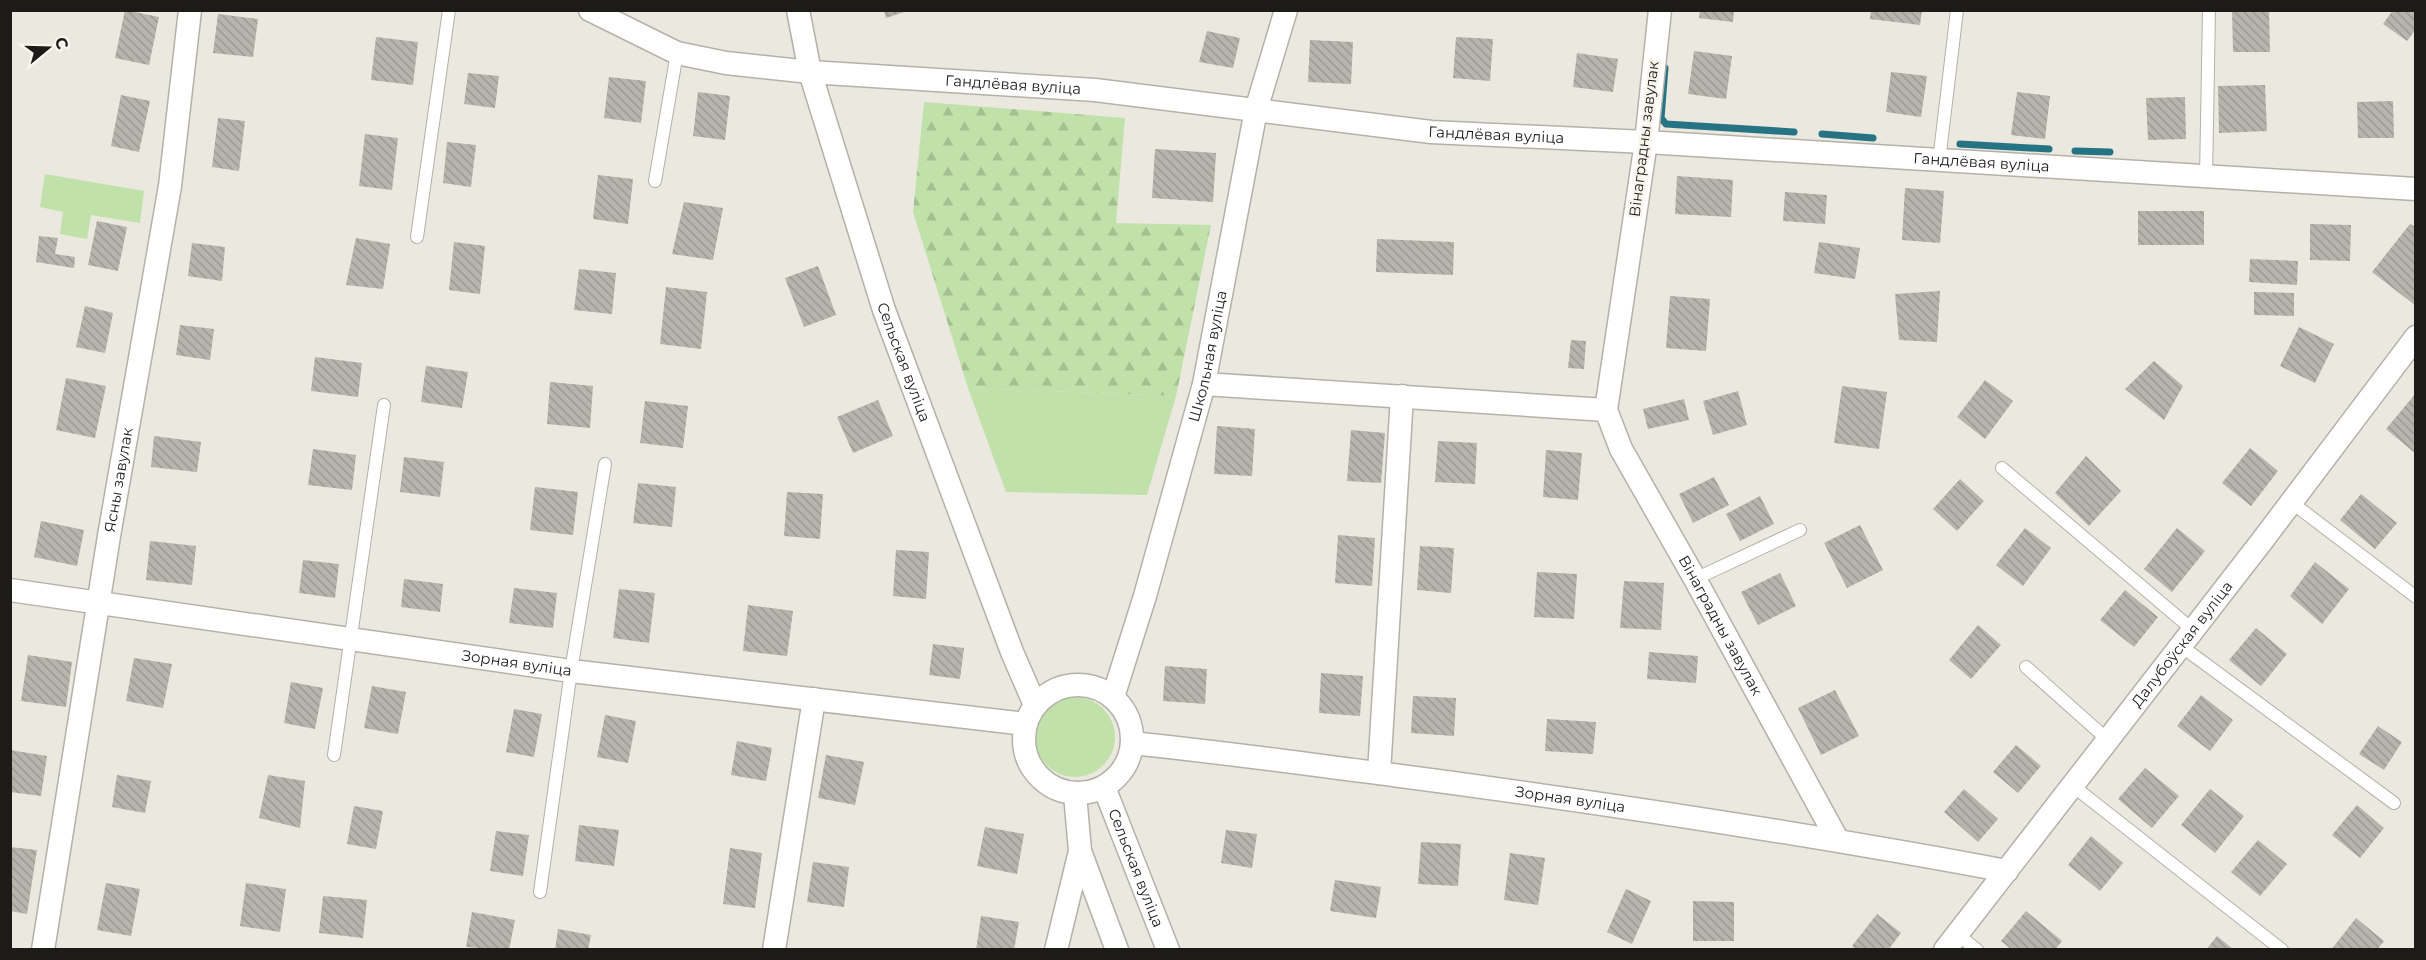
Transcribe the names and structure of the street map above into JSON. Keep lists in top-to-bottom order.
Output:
{
  "streets": {
    "street": [
      "Гандлёвая вуліца",
      "Вінаградны завулак",
      "Школьная вуліца",
      "Сельская вуліца",
      "Ясны завулак",
      "Далубоўская вуліца",
      "Зорная вуліца"
    ]
  },
  "crossings": [
    ["Гандлёвая вуліца", "Вінаградны завулак"],
    ["Гандлёвая вуліца", "Школьная вуліца"],
    ["Гандлёвая вуліца", "Сельская вуліца"],
    ["Вінаградны завулак", "Зорная вуліца"],
    ["Школьная вуліца", "Сельская вуліца"],
    ["Школьная вуліца", "Зорная вуліца"],
    ["Сельская вуліца", "Зорная вуліца"],
    ["Ясны завулак", "Зорная вуліца"],
    ["Далубоўская вуліца", "Зорная вуліца"]
  ],
  "north": "right"
}
